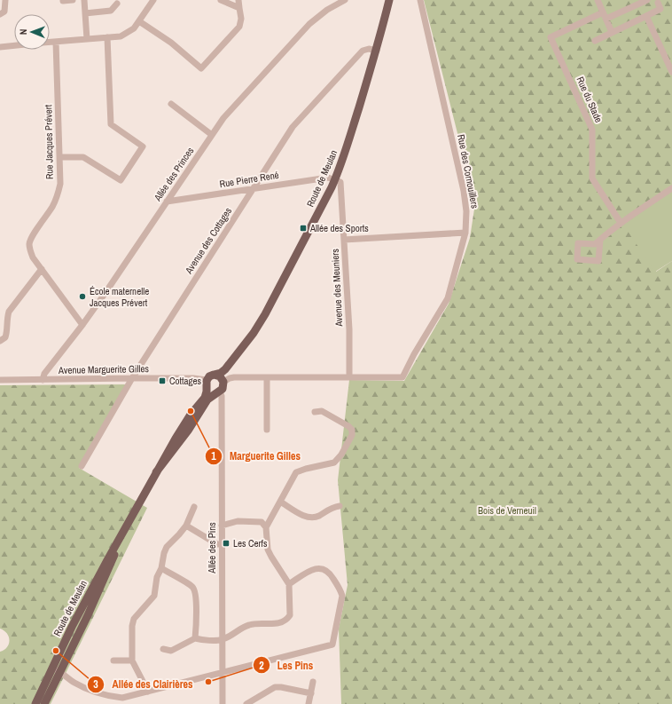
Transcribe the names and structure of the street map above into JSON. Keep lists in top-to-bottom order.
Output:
{
  "streets": {
    "main road": ["Route de Meulan"],
    "street": [
      "Rue du Stade",
      "Rue Jacques Prévert",
      "Rue des Cornouillers",
      "Allée des Princes",
      "Rue Pierre René",
      "Avenue des Cottages",
      "Avenue des Meuniers",
      "Avenue Marguerite Gilles",
      "Allée des Pins"
    ]
  },
  "crossings": [
    ["Rue Jacques Prévert", "Allée des Princes"],
    ["Rue des Cornouillers", "Avenue des Meuniers"],
    ["Allée des Princes", "Rue Pierre René"],
    ["Allée des Princes", "Avenue Marguerite Gilles"],
    ["Route de Meulan", "Rue Pierre René"],
    ["Route de Meulan", "Avenue des Cottages"],
    ["Route de Meulan", "Avenue des Meuniers"],
    ["Route de Meulan", "Avenue Marguerite Gilles"],
    ["Route de Meulan", "Allée des Pins"],
    ["Rue Pierre René", "Avenue des Cottages"],
    ["Rue Pierre René", "Avenue des Meuniers"],
    ["Avenue des Cottages", "Avenue Marguerite Gilles"],
    ["Avenue Marguerite Gilles", "Allée des Pins"]
  ],
  "parks": ["Bois de Verneuil"],
  "places": {
    "transit": ["Allée des Sports", "Cottages", "Les Cerfs"],
    "other": [
      "École maternelle Jacques Prévert",
      "Marguerite Gilles",
      "Allée des Clairières",
      "Les Pins"
    ]
  },
  "north": "left"
}
